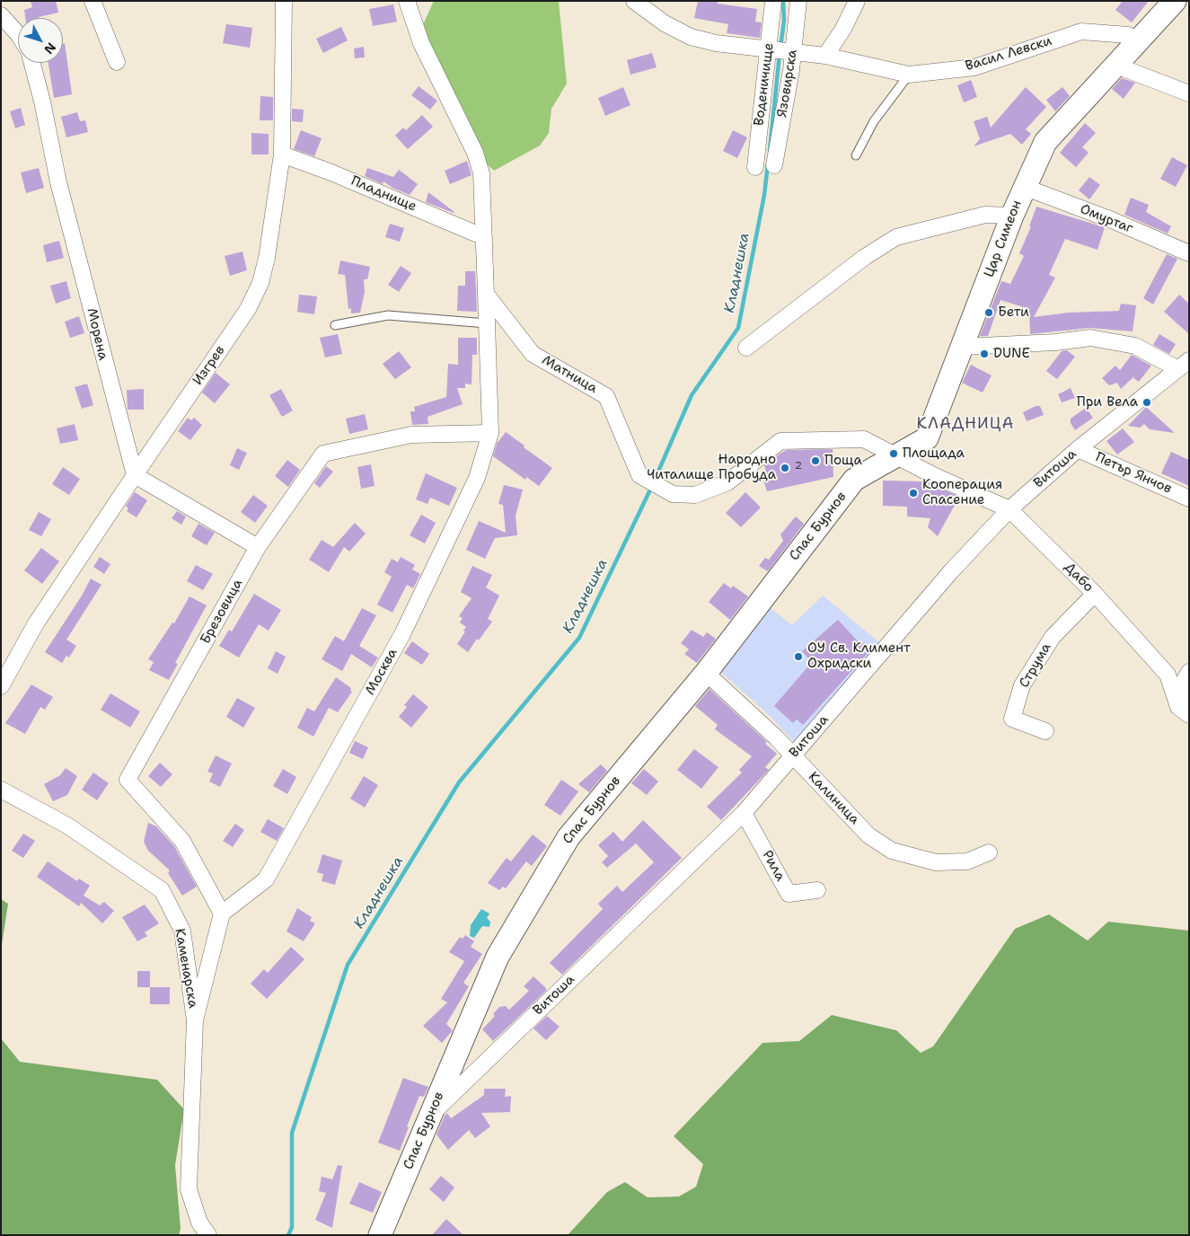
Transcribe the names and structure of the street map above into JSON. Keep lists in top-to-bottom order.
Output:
{
  "streets": {
    "street": [
      "Васил Левски",
      "Язовирска",
      "Воденичище",
      "Пладнище",
      "Омуртаг",
      "Цар Симеон",
      "Морена",
      "Изгрев",
      "Матница",
      "Витоша",
      "Петър Янчов",
      "Спас Бурнов",
      "Дабо",
      "Брезовица",
      "Струма",
      "Москва",
      "Калиница",
      "Рила",
      "Каменарска"
    ]
  },
  "crossings": [
    ["Васил Левски", "Язовирска"],
    ["Васил Левски", "Воденичище"],
    ["Васил Левски", "Цар Симеон"],
    ["Пладнище", "Изгрев"],
    ["Омуртаг", "Цар Симеон"],
    ["Цар Симеон", "Матница"],
    ["Цар Симеон", "Спас Бурнов"],
    ["Морена", "Изгрев"],
    ["Матница", "Дабо"],
    ["Матница", "Москва"],
    ["Витоша", "Петър Янчов"],
    ["Витоша", "Спас Бурнов"],
    ["Витоша", "Дабо"],
    ["Витоша", "Калиница"],
    ["Витоша", "Рила"],
    ["Спас Бурнов", "Калиница"],
    ["Дабо", "Струма"],
    ["Брезовица", "Москва"]
  ],
  "districts": ["КЛАДНИЦА"],
  "water": ["Кладнешка"],
  "places": [
    "Бети",
    "DUNE",
    "При Вела",
    "Площада",
    "Поща",
    "Народно Читалище Пробуда",
    "Кооперация Спасение",
    "ОУ Св. Климент Охридски"
  ],
  "house_numbers": ["2"],
  "north": "bottom right"
}
